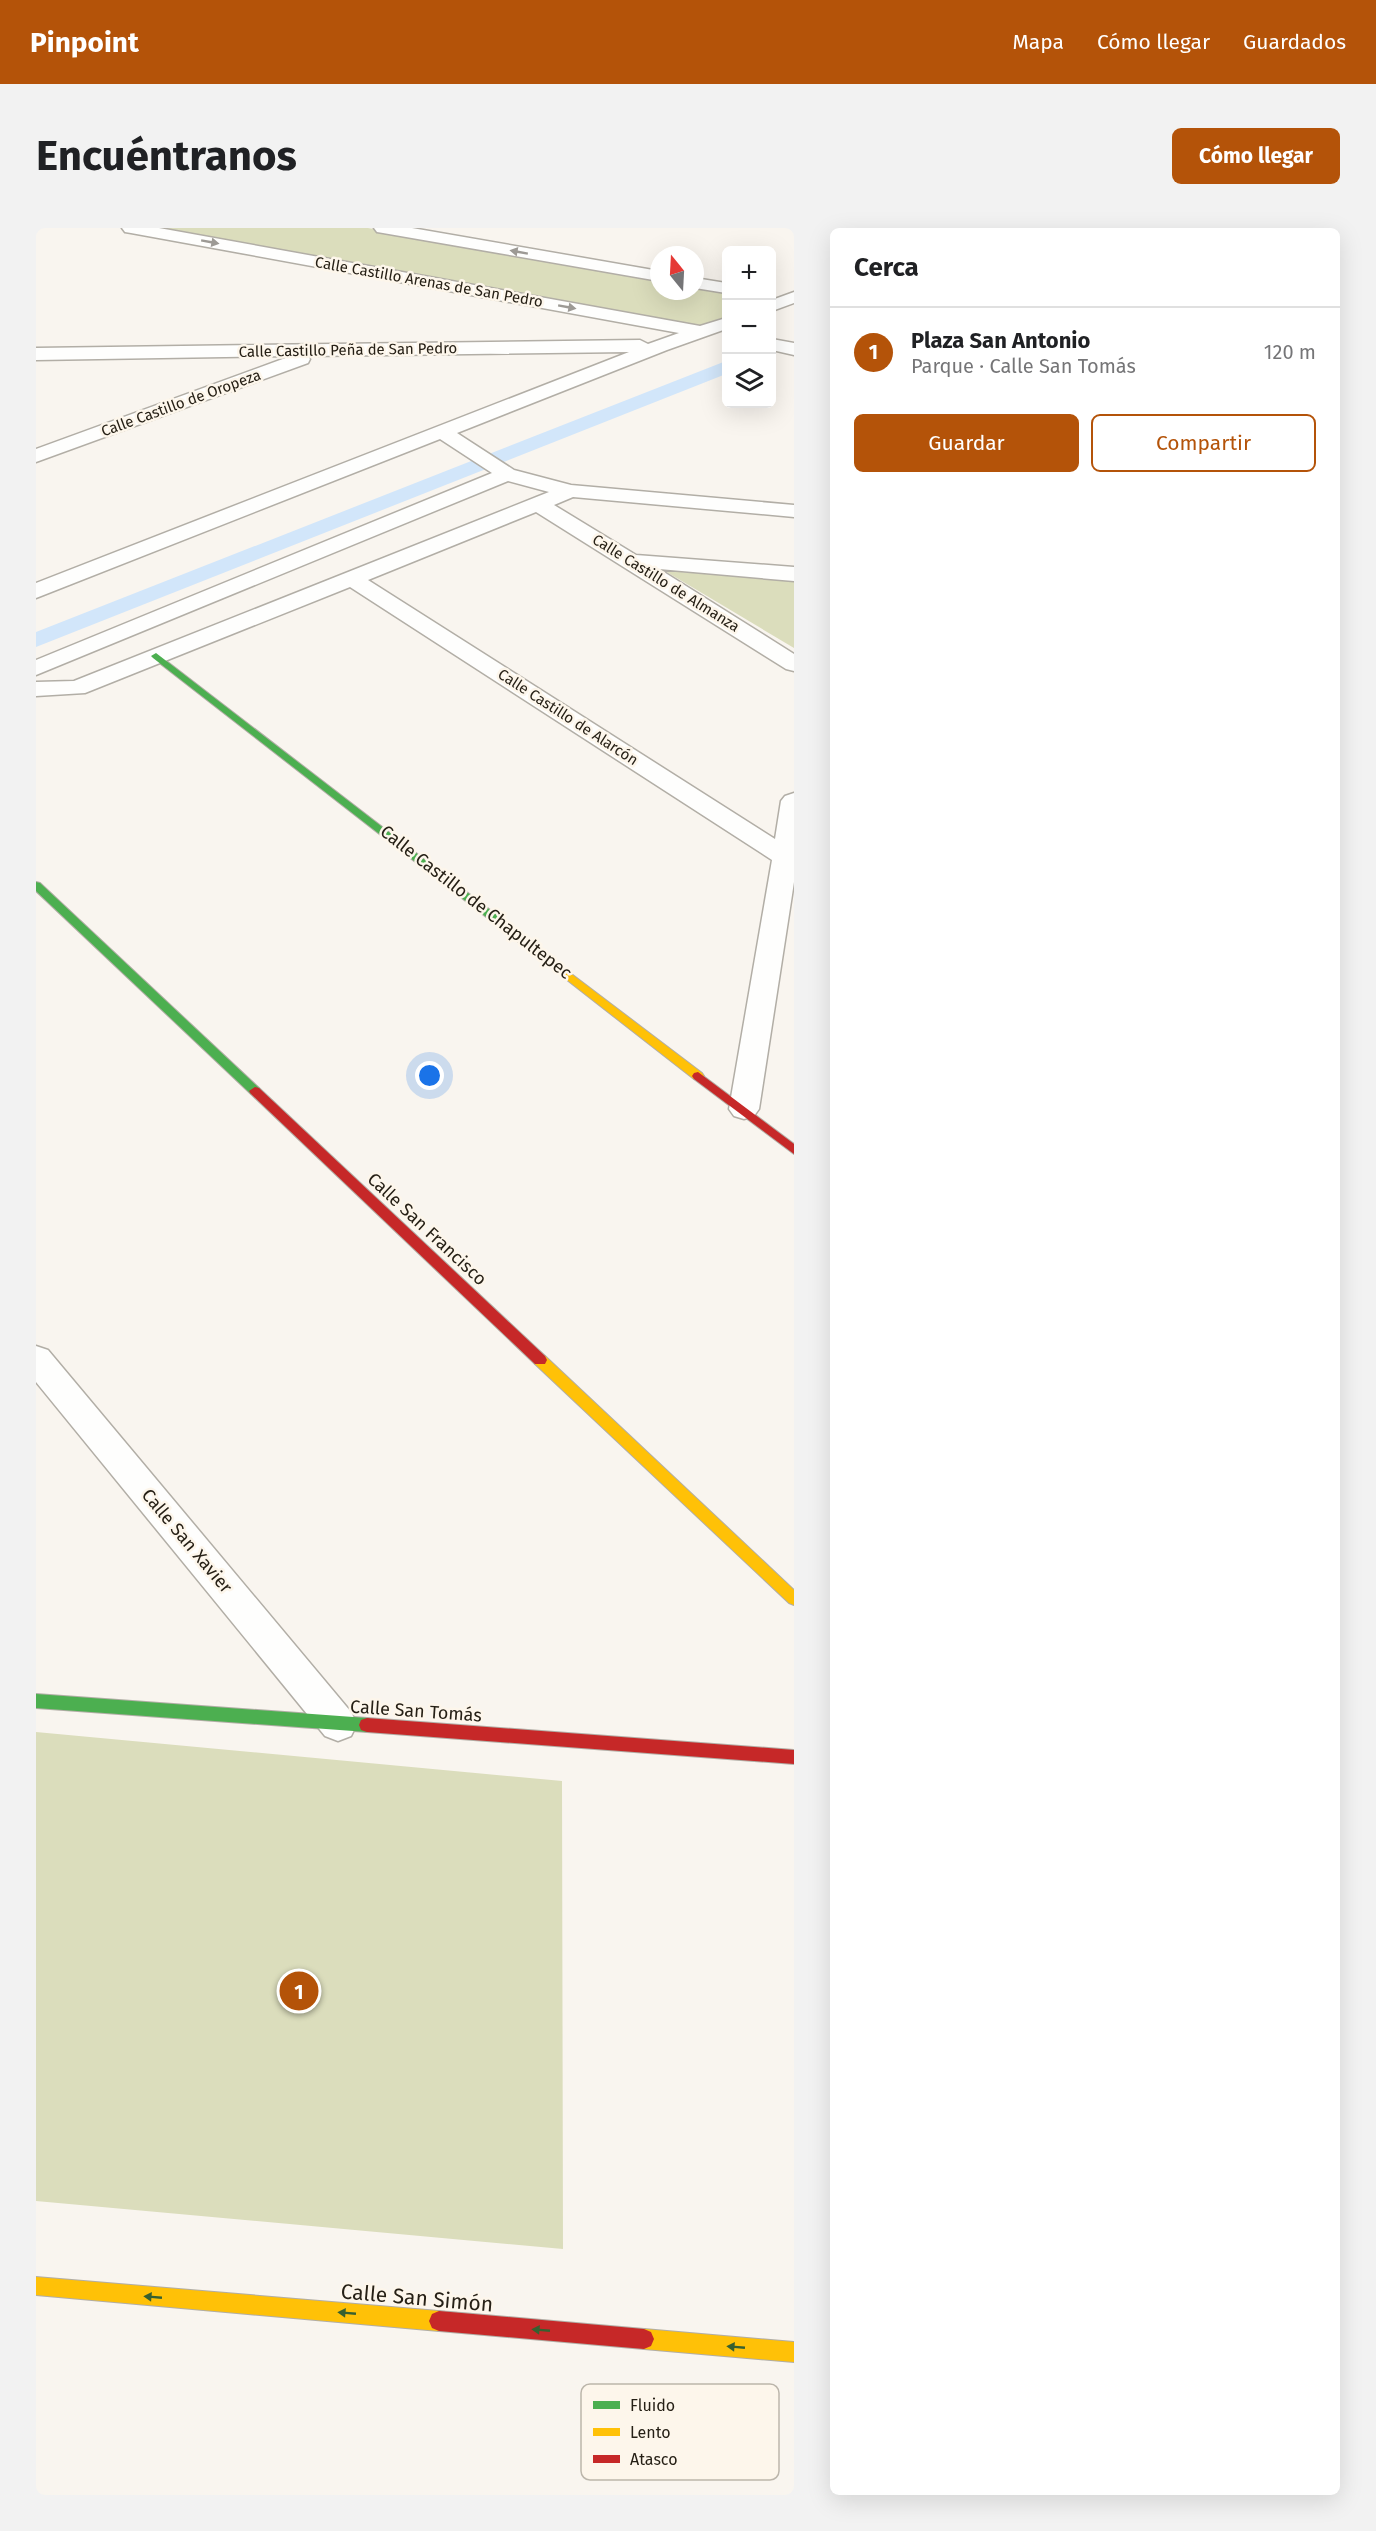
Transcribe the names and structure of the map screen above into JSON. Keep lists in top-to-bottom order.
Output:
{
  "streets": {
    "street": [
      "Calle Castillo Arenas de San Pedro",
      "Calle Castillo Peña de San Pedro",
      "Calle Castillo de Oropeza",
      "Calle Castillo de Almanza",
      "Calle Castillo de Alarcón",
      "Calle Castillo de Chapultepec",
      "Calle San Francisco",
      "Calle San Xavier",
      "Calle San Tomás",
      "Calle San Simón"
    ]
  },
  "crossings": [
    ["Calle Castillo Peña de San Pedro", "Calle Castillo de Oropeza"],
    ["Calle San Xavier", "Calle San Tomás"]
  ],
  "one_way": ["Calle San Simón"],
  "legend": ["Fluido", "Lento", "Atasco"],
  "north": "top",
  "page": {
    "header": "Pinpoint",
    "nav": ["Mapa", "Cómo llegar", "Guardados"],
    "buttons": [
      "Cómo llegar",
      ["Guardar", "Compartir"]
    ],
    "title": "Encuéntranos",
    "heading": "Cerca",
    "map_buttons": ["+", "−"],
    "list": [
      {
        "mark": "1",
        "name": "Plaza San Antonio",
        "note": "Parque · Calle San Tomás",
        "value": "120 m"
      }
    ],
    "pins": "1"
  }
}
